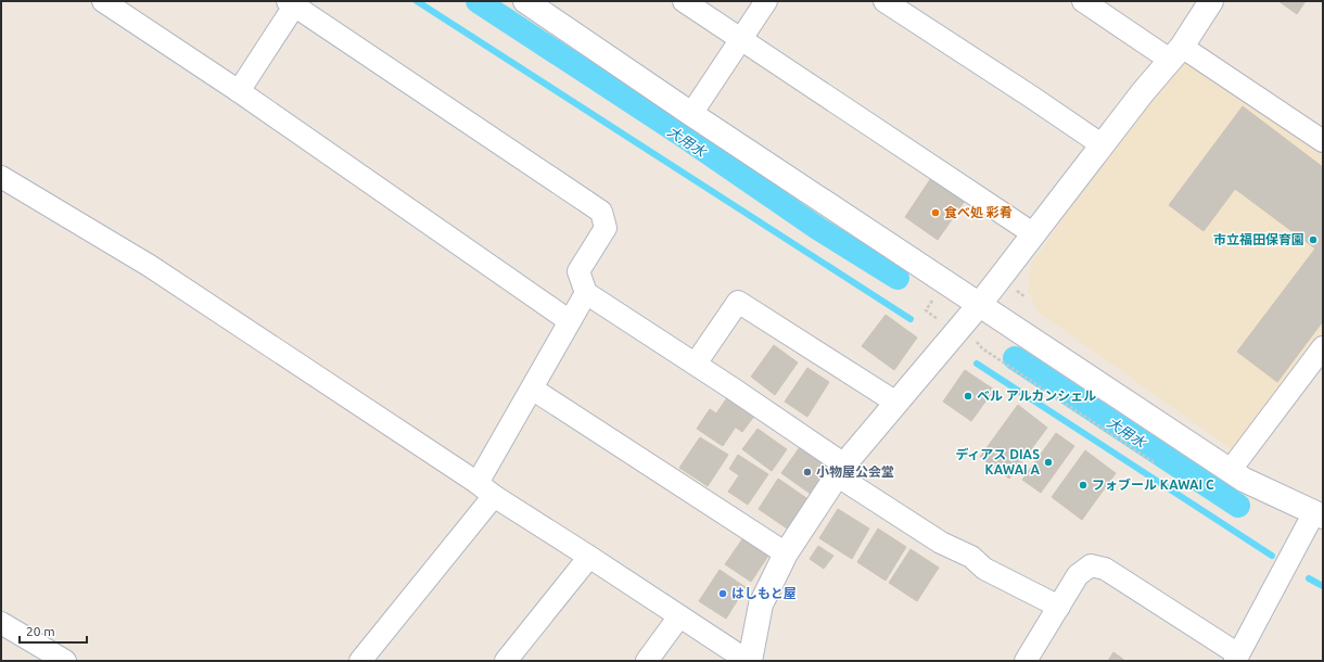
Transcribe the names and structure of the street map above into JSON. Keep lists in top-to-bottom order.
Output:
{
  "water": ["大用水"],
  "places": [
    "食べ処 彩肴",
    "市立福田保育園",
    "ベル アルカンシェル",
    "ディアス DIAS KAWAI A",
    "小物屋公会堂",
    "フォブール KAWAI C",
    "はしもと屋"
  ],
  "scale_bar": "20 m"
}
